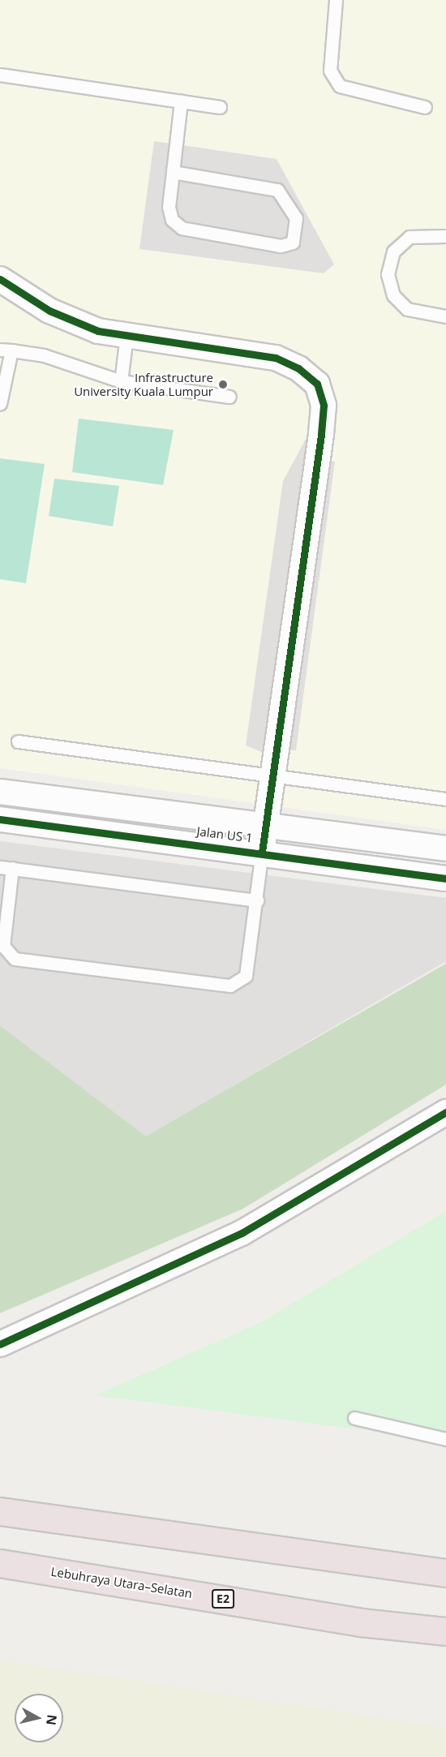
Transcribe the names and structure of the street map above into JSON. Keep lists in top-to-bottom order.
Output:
{
  "streets": {
    "highway": ["Lebuhraya Utara–Selatan", "E2"],
    "street": ["Jalan US 1"]
  },
  "places": ["Infrastructure University Kuala Lumpur"],
  "north": "right"
}
